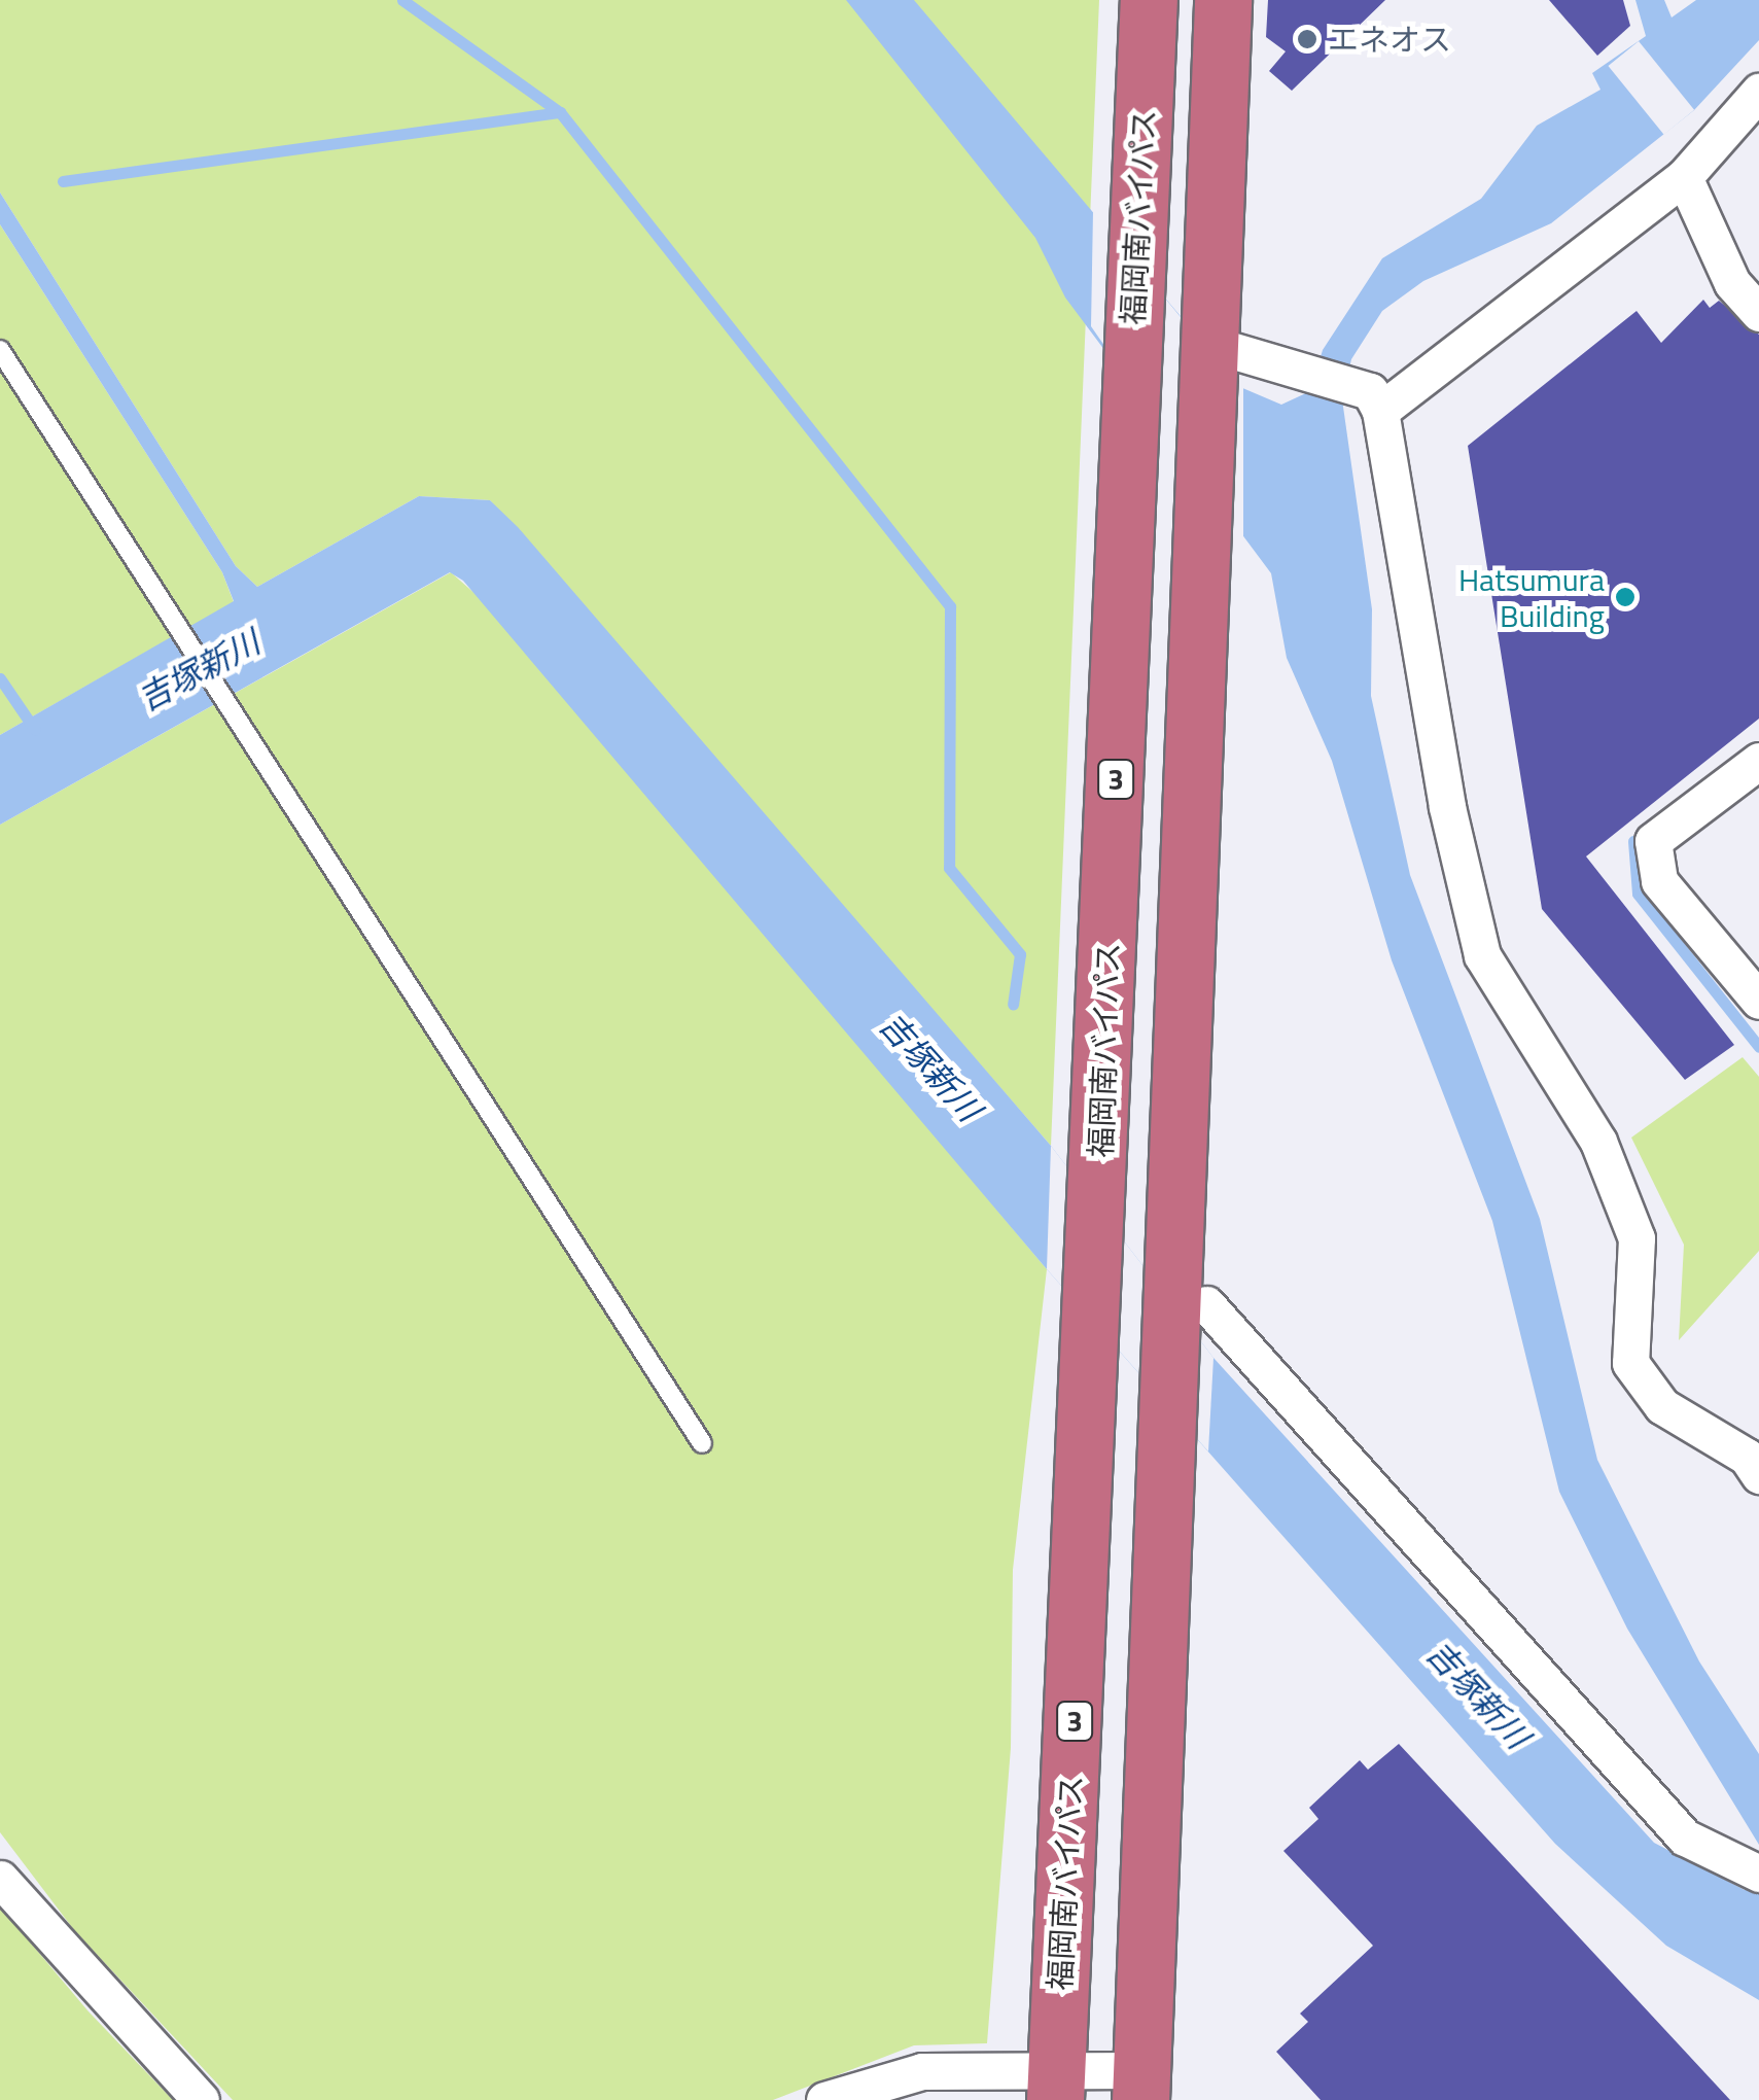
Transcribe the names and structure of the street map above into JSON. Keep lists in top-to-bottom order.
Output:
{
  "streets": {
    "highway": ["福岡南バイパス", "3"]
  },
  "water": ["吉塚新川"],
  "places": ["エネオス", "Hatsumura Building"]
}
